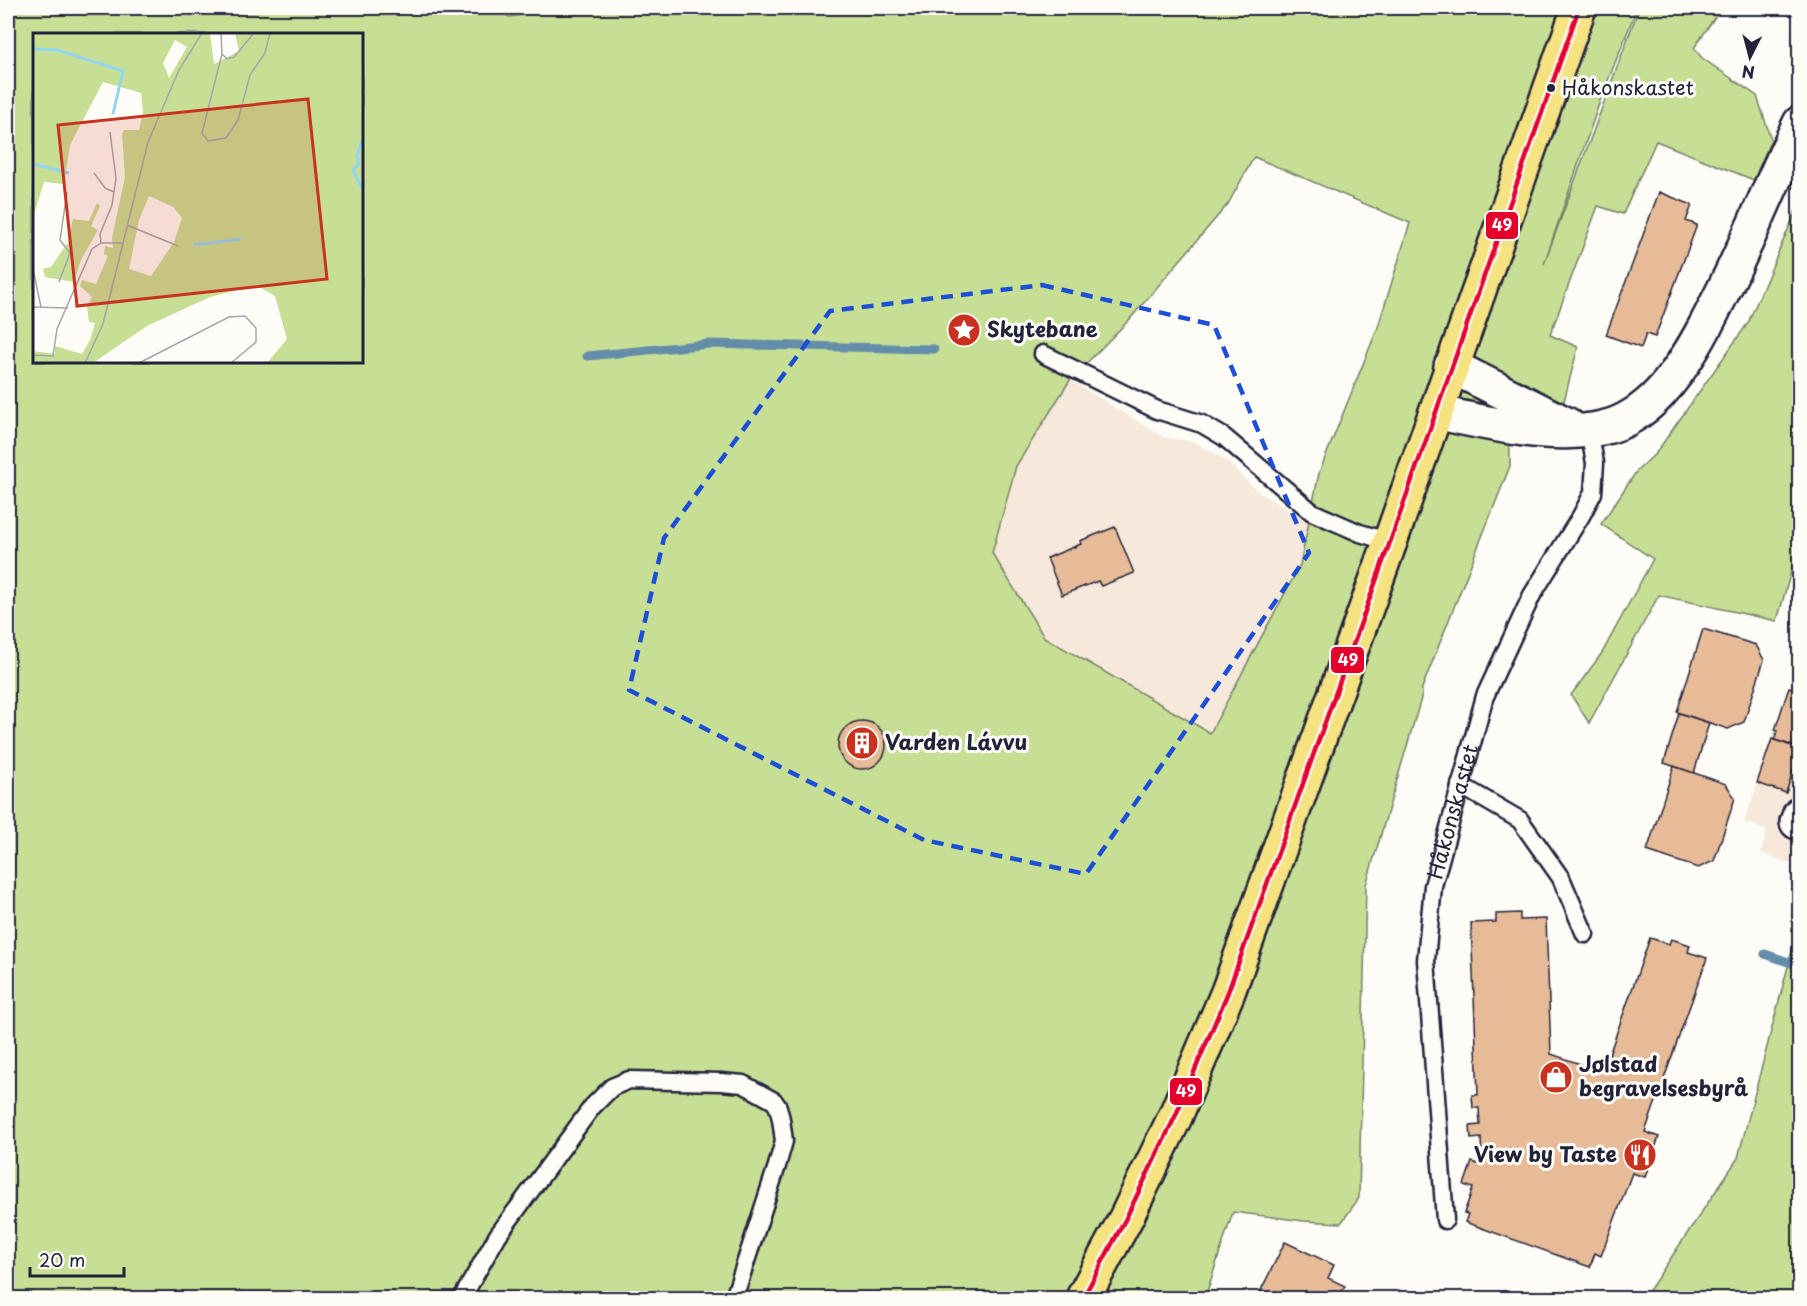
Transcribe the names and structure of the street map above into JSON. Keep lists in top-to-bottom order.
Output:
{
  "streets": {
    "lane": ["Håkonskastet"]
  },
  "places": {
    "other": ["Håkonskastet"],
    "place": ["Skytebane"],
    "building": ["Varden Lávvu"],
    "shop": ["Jølstad begravelsesbyrå"],
    "restaurant": ["View by Taste"]
  },
  "lines": ["transit line 49"],
  "scale_bar": "20 m",
  "north": "bottom"
}
